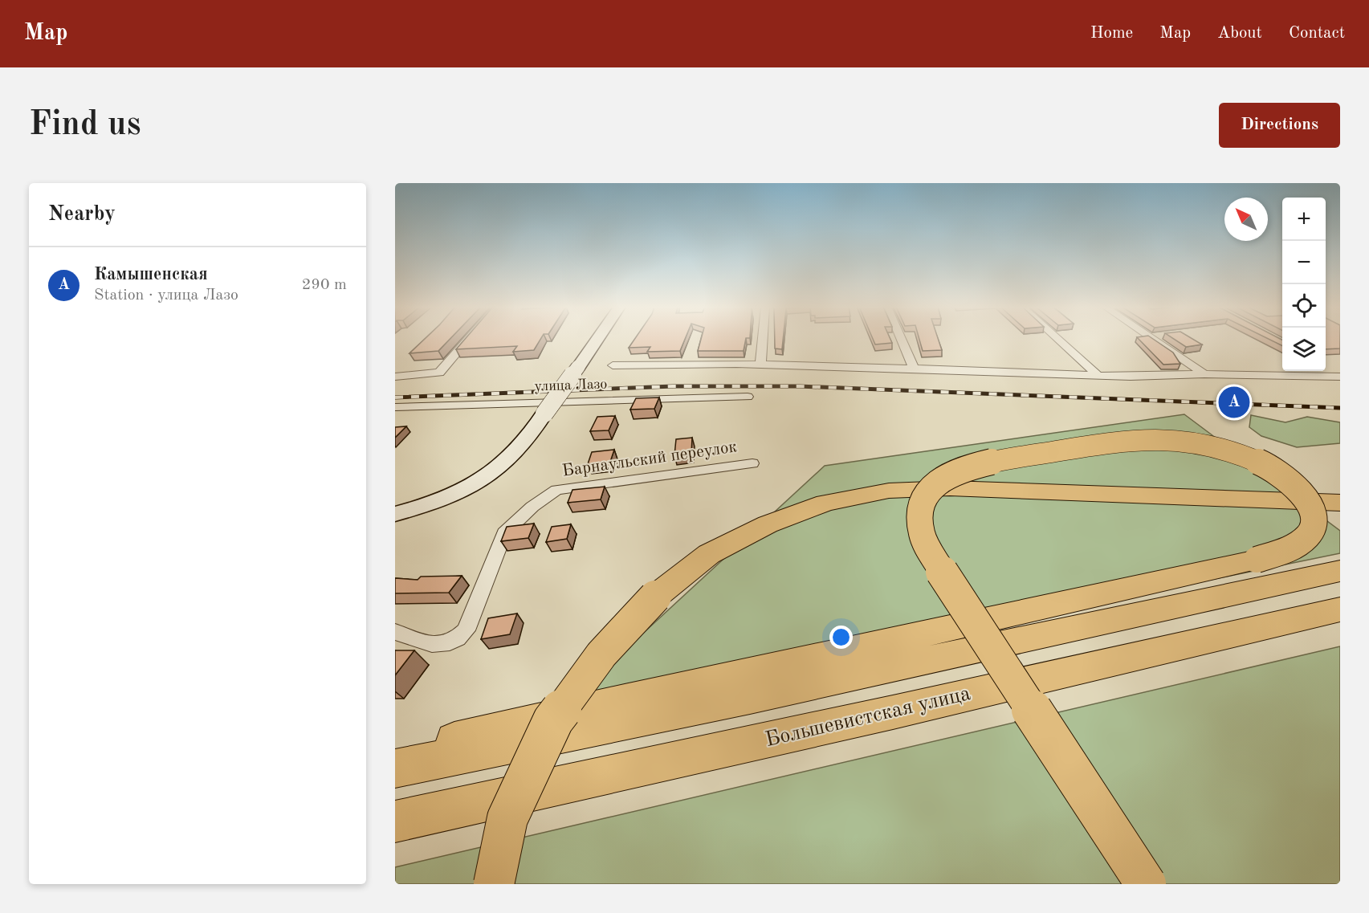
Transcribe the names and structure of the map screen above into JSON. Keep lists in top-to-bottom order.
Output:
{
  "streets": {
    "highway": ["Большевистская улица"],
    "street": ["улица Лазо", "Барнаульский переулок"]
  },
  "north": "top left",
  "page": {
    "header": "Map",
    "nav": [
      "Home",
      "Map",
      "About",
      "Contact"
    ],
    "buttons": "Directions",
    "title": "Find us",
    "heading": "Nearby",
    "map_buttons": ["+", "−"],
    "list": [
      {
        "mark": "A",
        "name": "Камышенская",
        "note": "Station · улица Лазо",
        "value": "290 m"
      }
    ],
    "pins": "A"
  }
}
